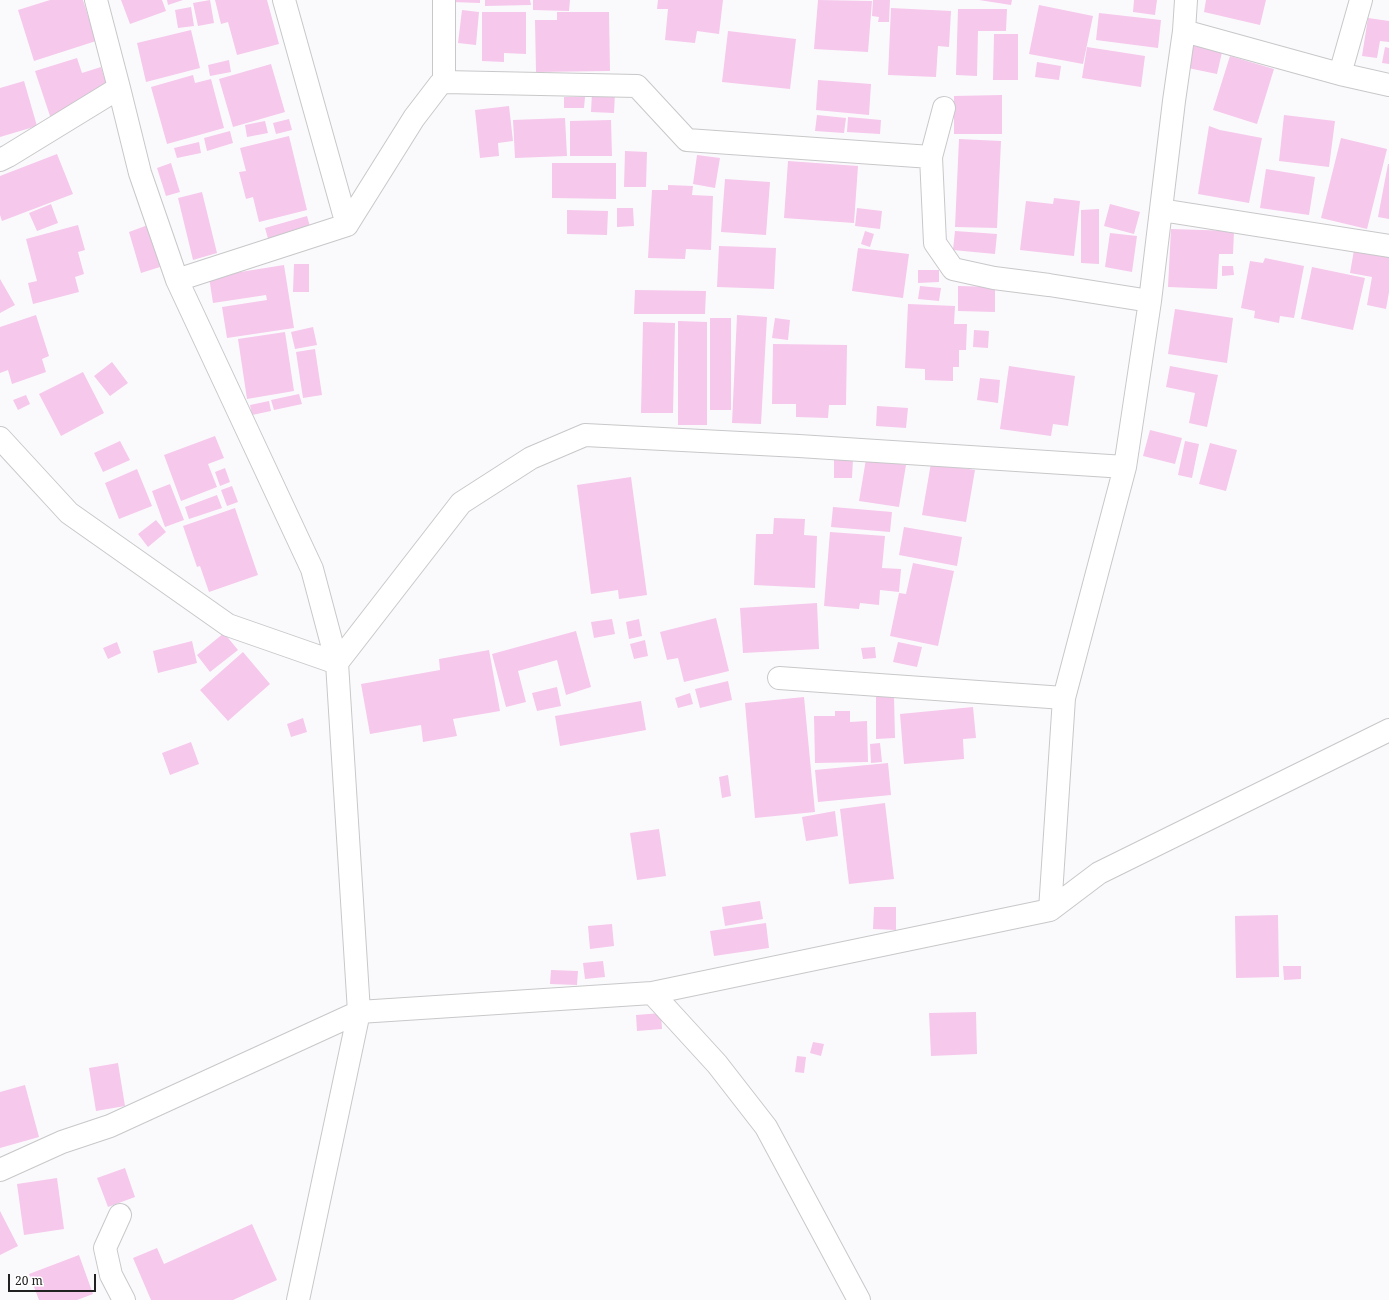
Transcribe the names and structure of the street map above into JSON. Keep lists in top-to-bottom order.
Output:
{
  "scale_bar": "20 m"
}
